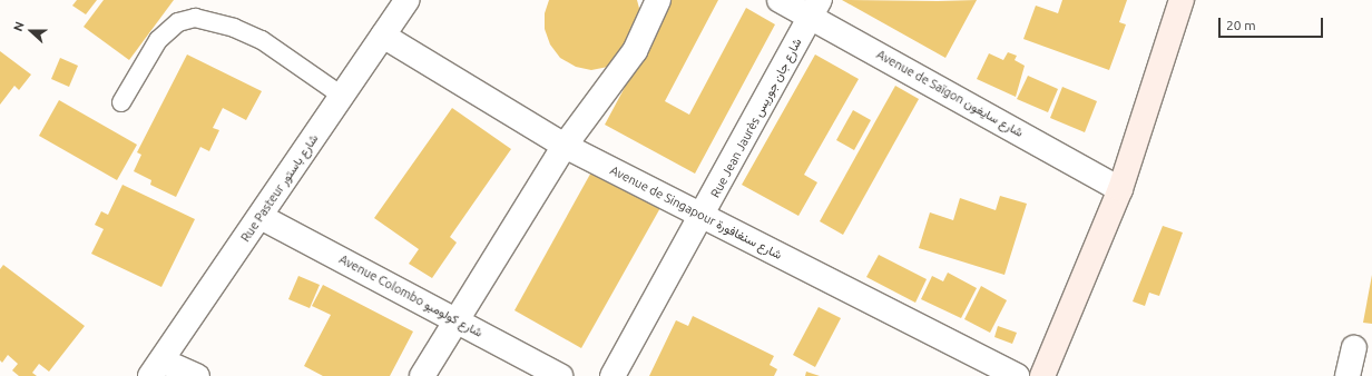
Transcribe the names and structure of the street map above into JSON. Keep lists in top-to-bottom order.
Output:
{
  "streets": {
    "street": [
      "Avenue de Saïgon شارع سايغون",
      "Rue Jean Jaurès شارع جان جوريس",
      "Rue Pasteur شارع باستور",
      "Avenue de Singapour شارع سنغافورة",
      "Avenue Colombo شارع كولومبو"
    ]
  },
  "crossings": [
    ["Avenue de Saïgon شارع سايغون", "Rue Jean Jaurès شارع جان جوريس"],
    ["Rue Jean Jaurès شارع جان جوريس", "Avenue de Singapour شارع سنغافورة"],
    ["Rue Pasteur شارع باستور", "Avenue de Singapour شارع سنغافورة"],
    ["Rue Pasteur شارع باستور", "Avenue Colombo شارع كولومبو"]
  ],
  "scale_bar": "20 m",
  "north": "left"
}
